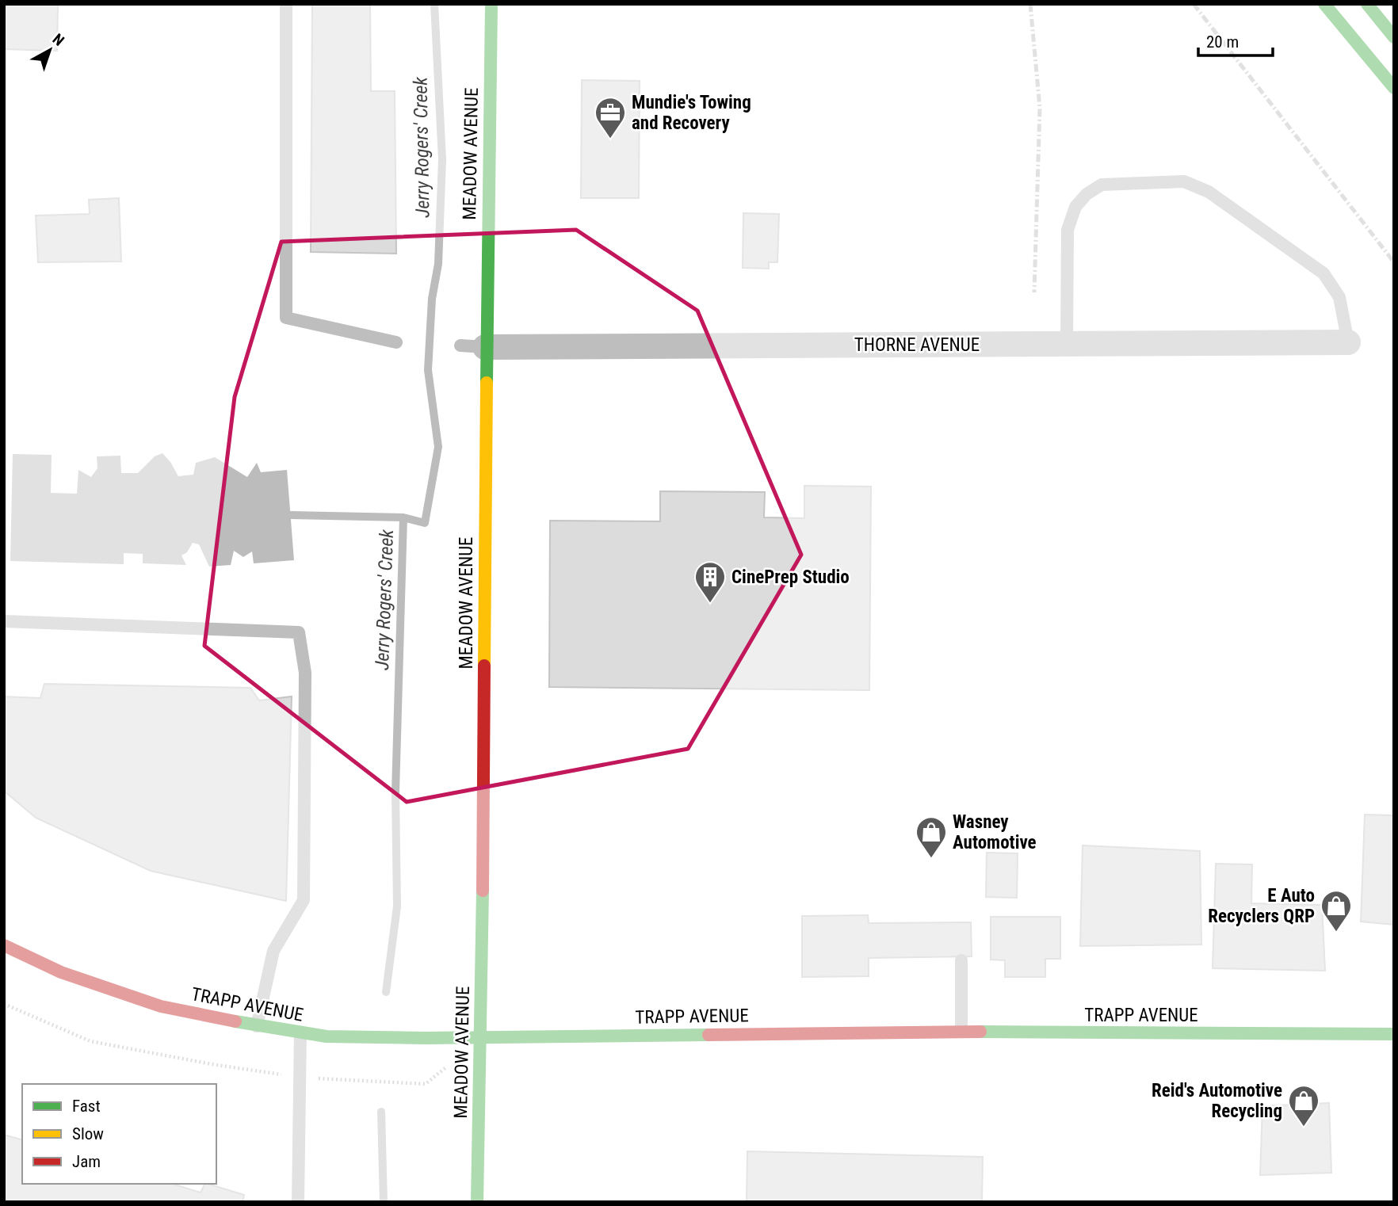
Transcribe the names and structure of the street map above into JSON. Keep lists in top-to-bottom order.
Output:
{
  "streets": {
    "street": ["MEADOW AVENUE", "THORNE AVENUE", "TRAPP AVENUE"]
  },
  "crossings": [
    ["MEADOW AVENUE", "THORNE AVENUE"],
    ["MEADOW AVENUE", "TRAPP AVENUE"]
  ],
  "water": ["Jerry Rogers' Creek"],
  "places": {
    "office": ["Mundie's Towing and Recovery"],
    "building": ["CinePrep Studio"],
    "shop": ["Wasney Automotive", "E Auto Recyclers QRP", "Reid's Automotive Recycling"]
  },
  "legend": ["Fast", "Slow", "Jam"],
  "scale_bar": "20 m",
  "north": "top right"
}
